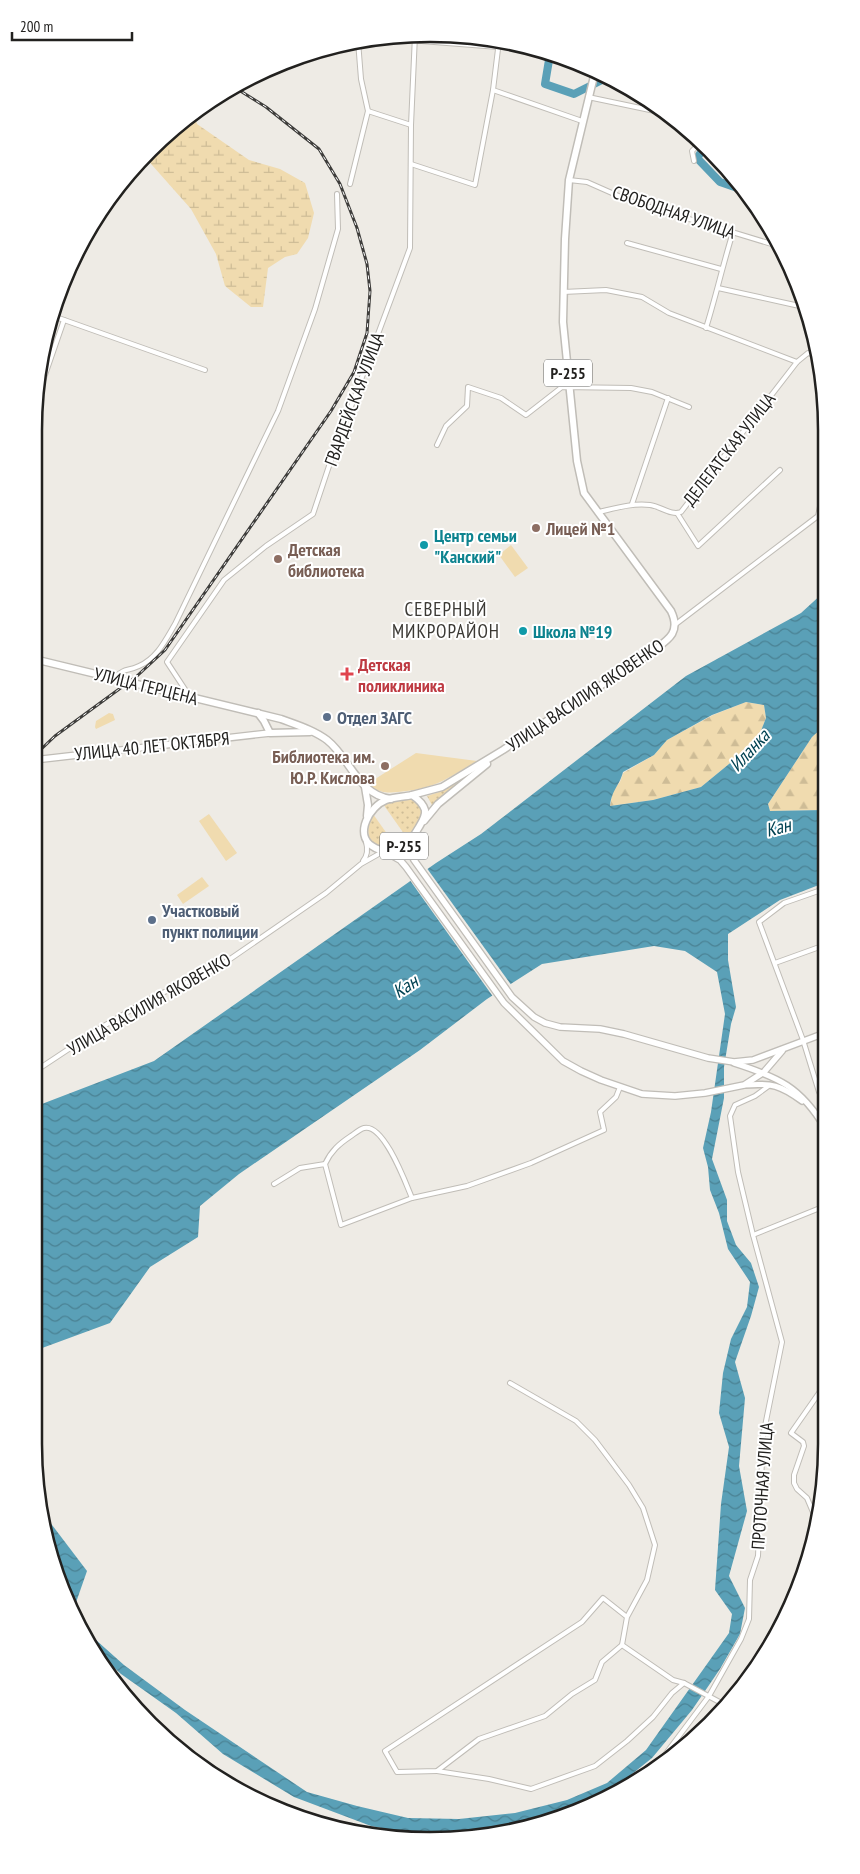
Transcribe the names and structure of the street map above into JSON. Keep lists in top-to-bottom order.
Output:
{
  "streets": {
    "main road": [
      "Р-255",
      "УЛИЦА ГЕРЦЕНА",
      "УЛИЦА ВАСИЛИЯ ЯКОВЕНКО",
      "УЛИЦА 40 ЛЕТ ОКТЯБРЯ"
    ],
    "street": [
      "СВОБОДНАЯ УЛИЦА",
      "ГВАРДЕЙСКАЯ УЛИЦА",
      "ДЕЛЕГАТСКАЯ УЛИЦА",
      "ПРОТОЧНАЯ УЛИЦА"
    ]
  },
  "crossings": [
    ["СВОБОДНАЯ УЛИЦА", "Р-255"],
    ["Р-255", "ДЕЛЕГАТСКАЯ УЛИЦА"],
    ["Р-255", "УЛИЦА ВАСИЛИЯ ЯКОВЕНКО"],
    ["ГВАРДЕЙСКАЯ УЛИЦА", "УЛИЦА ГЕРЦЕНА"]
  ],
  "districts": ["СЕВЕРНЫЙ МИКРОРАЙОН"],
  "water": ["Иланка", "Кан"],
  "places": {
    "other": [
      "Лицей №1",
      "Центр семьи \"Канский\"",
      "Детская библиотека",
      "Школа №19",
      "Отдел ЗАГС",
      "Библиотека им. Ю.Р. Кислова",
      "Участковый пункт полиции"
    ],
    "health": ["Детская поликлиника"]
  },
  "scale_bar": "200 m"
}
